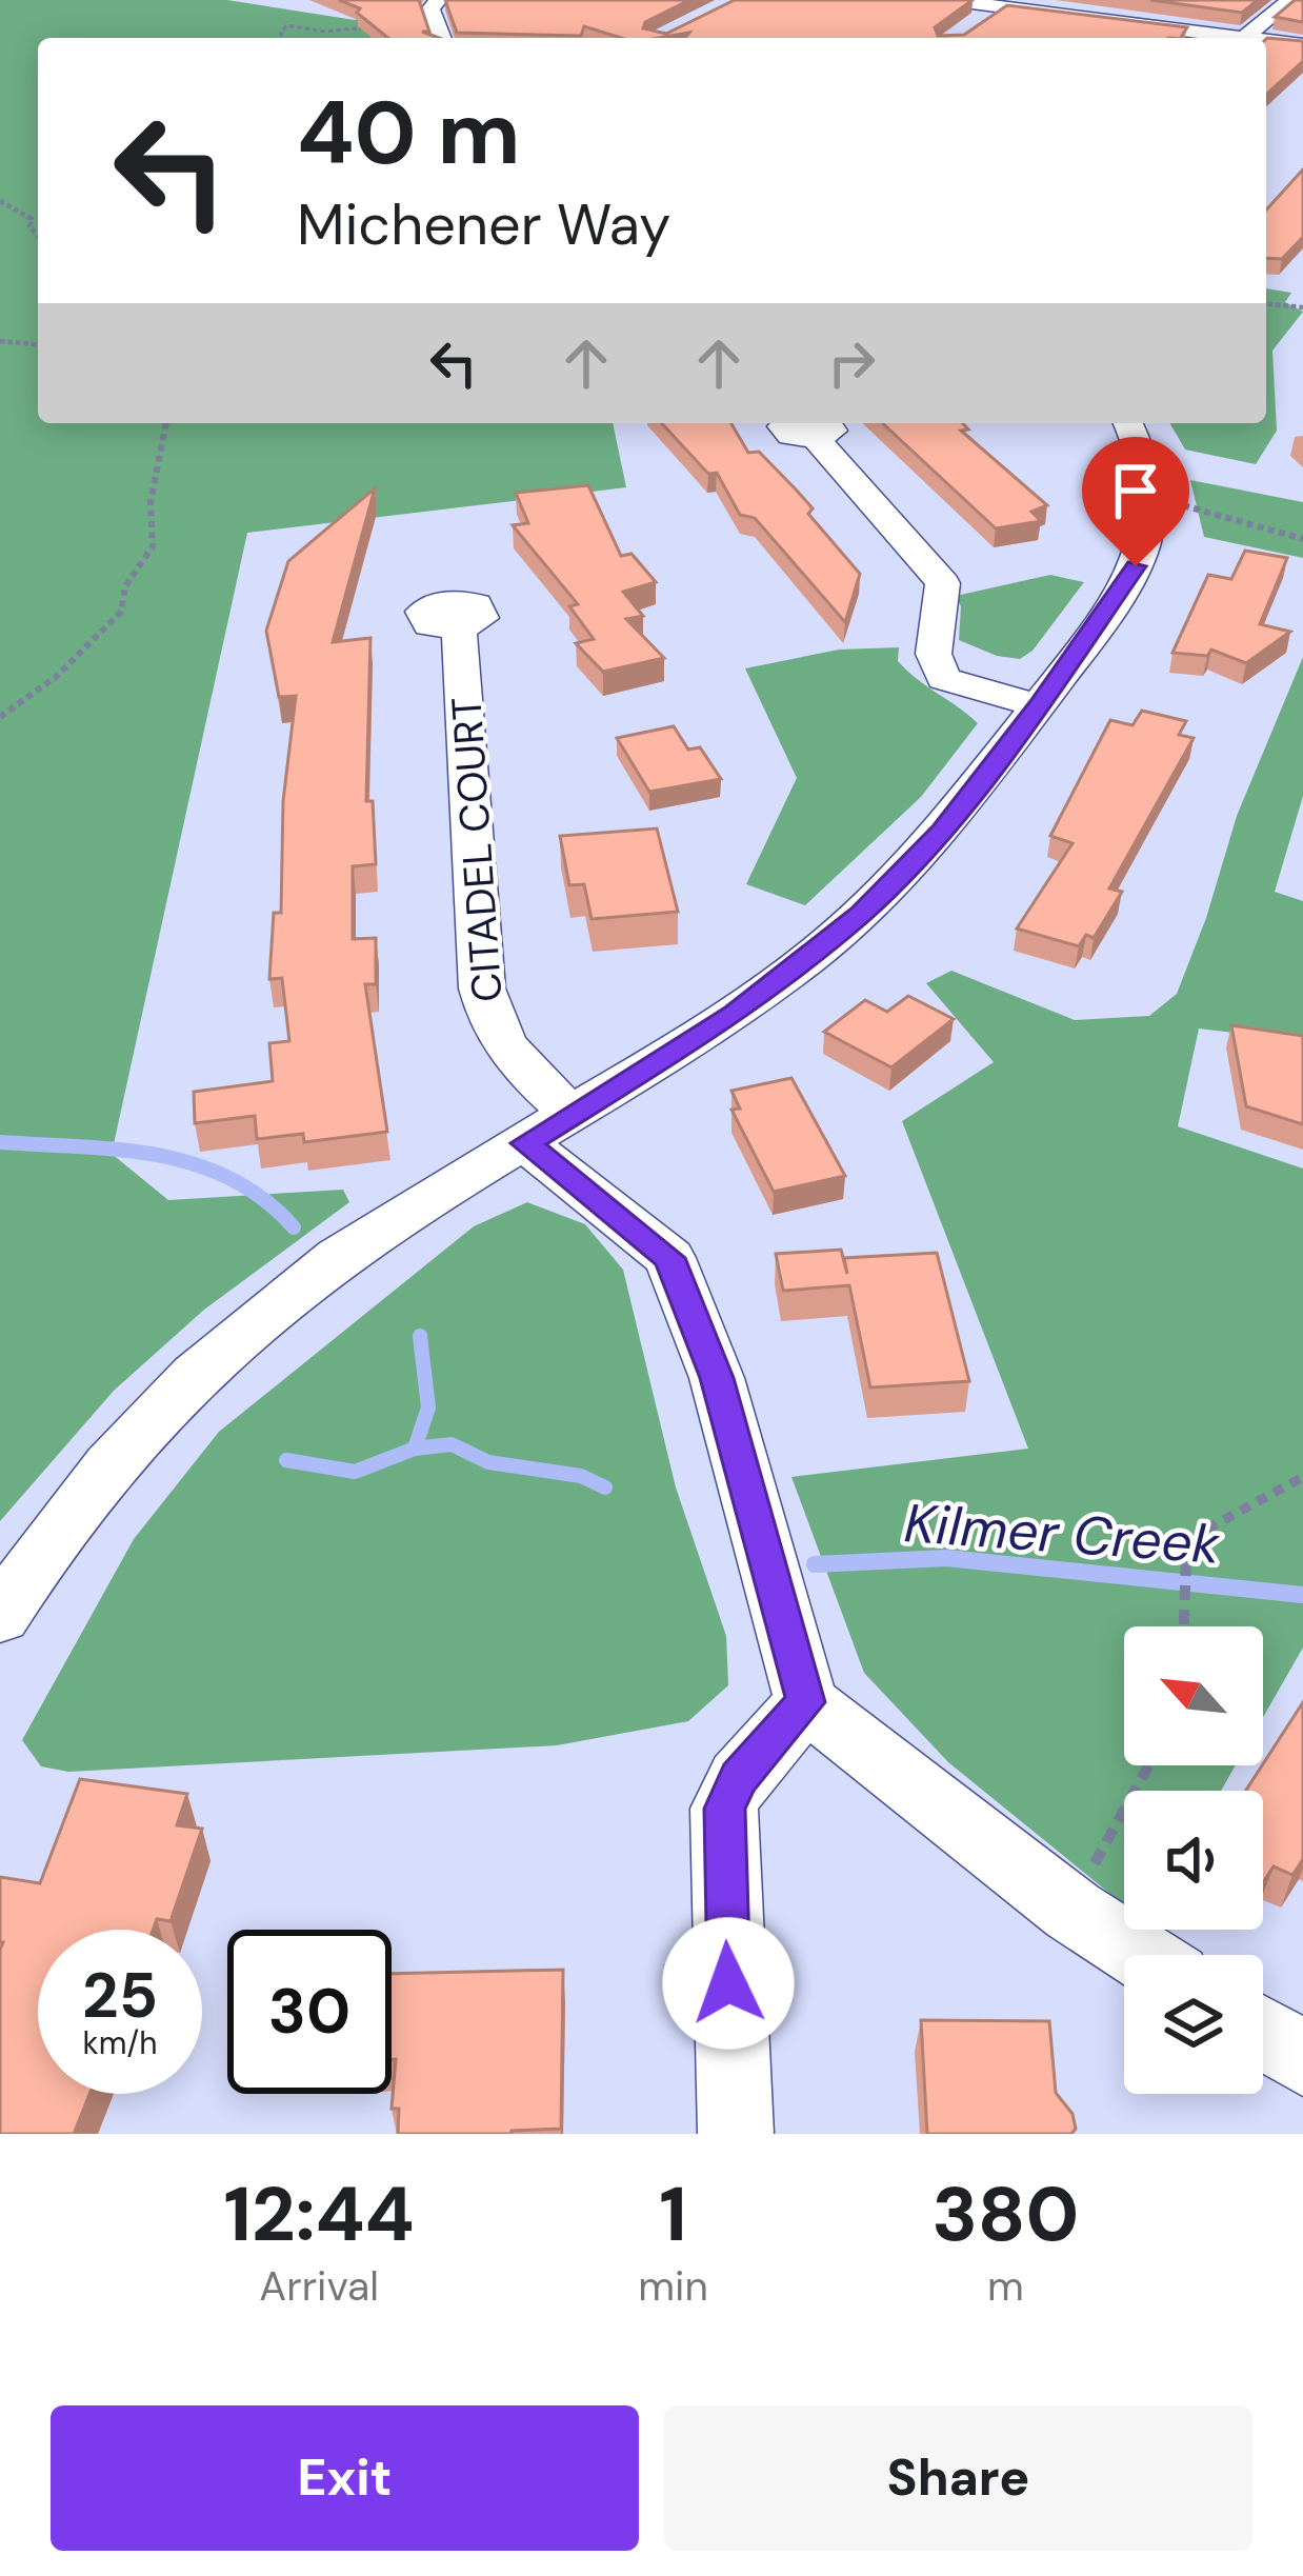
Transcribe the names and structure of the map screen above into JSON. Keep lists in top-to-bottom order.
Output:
{
  "streets": {
    "street": ["CITADEL COURT"]
  },
  "water": ["Kilmer Creek"],
  "north": "top left",
  "page": {
    "turn": ["40 m", "Michener Way"],
    "speed": "25 km/h",
    "limit": "30",
    "eta": [
      "12:44",
      "Arrival",
      "1",
      "min",
      "380",
      "m"
    ],
    "buttons": ["Exit", "Share"]
  }
}
